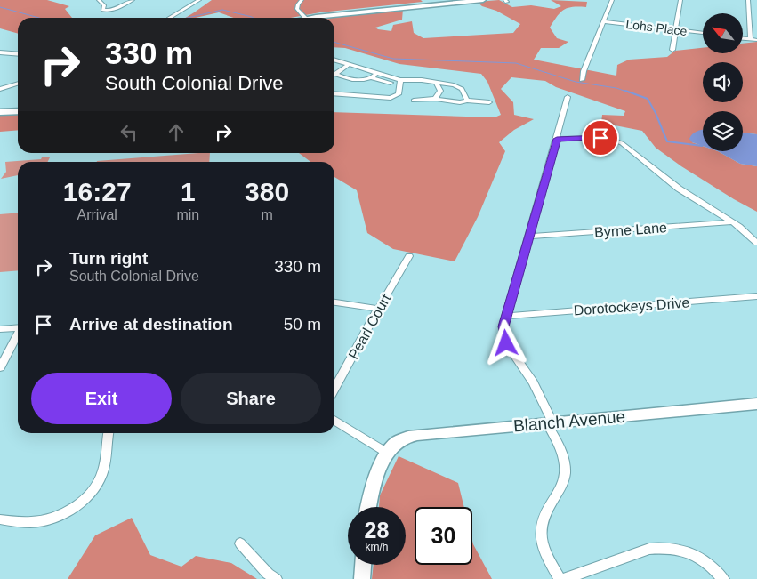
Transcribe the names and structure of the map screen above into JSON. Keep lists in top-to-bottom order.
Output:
{
  "streets": {
    "street": [
      "Lohs Place",
      "Byrne Lane",
      "Dorotockeys Drive",
      "Pearl Court",
      "Blanch Avenue"
    ]
  },
  "north": "top left",
  "page": {
    "turn": ["330 m", "South Colonial Drive"],
    "eta": [
      "16:27",
      "Arrival",
      "1",
      "min",
      "380",
      "m"
    ],
    "list": [
      {
        "name": "Turn right",
        "note": "South Colonial Drive",
        "value": "330 m"
      },
      {
        "name": "Arrive at destination",
        "value": "50 m"
      }
    ],
    "buttons": ["Exit", "Share"],
    "speed": "28 km/h",
    "limit": "30"
  }
}
